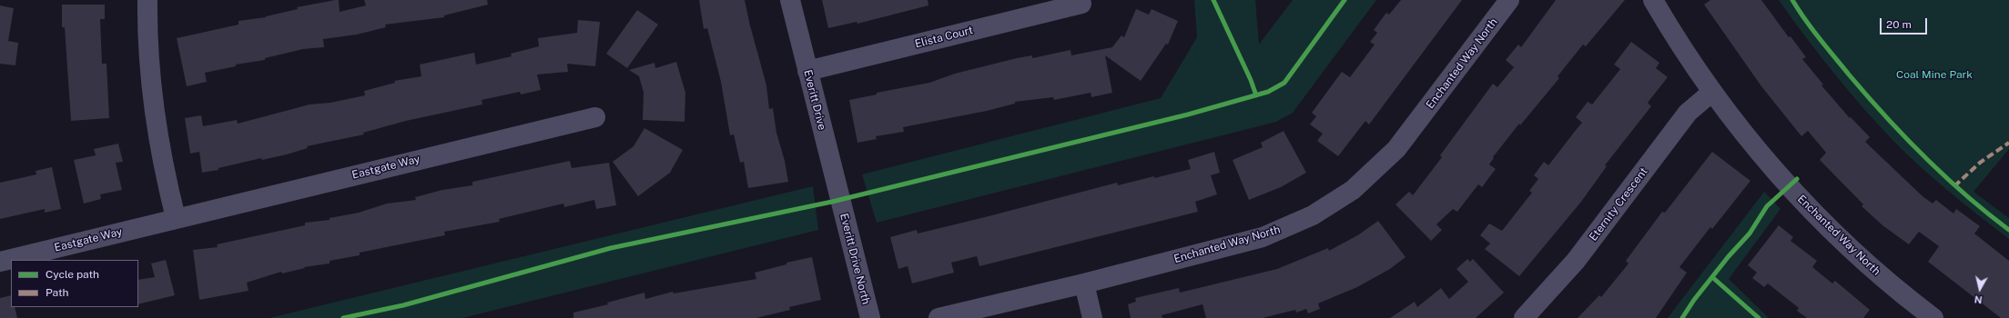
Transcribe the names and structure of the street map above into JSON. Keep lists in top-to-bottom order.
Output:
{
  "streets": {
    "street": [
      "Elista Court",
      "Enchanted Way North",
      "Everitt Drive",
      "Eastgate Way",
      "Eternity Crescent",
      "Everitt Drive North"
    ]
  },
  "crossings": [
    ["Elista Court", "Everitt Drive"],
    ["Enchanted Way North", "Eternity Crescent"],
    ["Everitt Drive", "Everitt Drive North"]
  ],
  "parks": ["Coal Mine Park"],
  "legend": ["Cycle path", "Path"],
  "scale_bar": "20 m",
  "north": "bottom"
}
